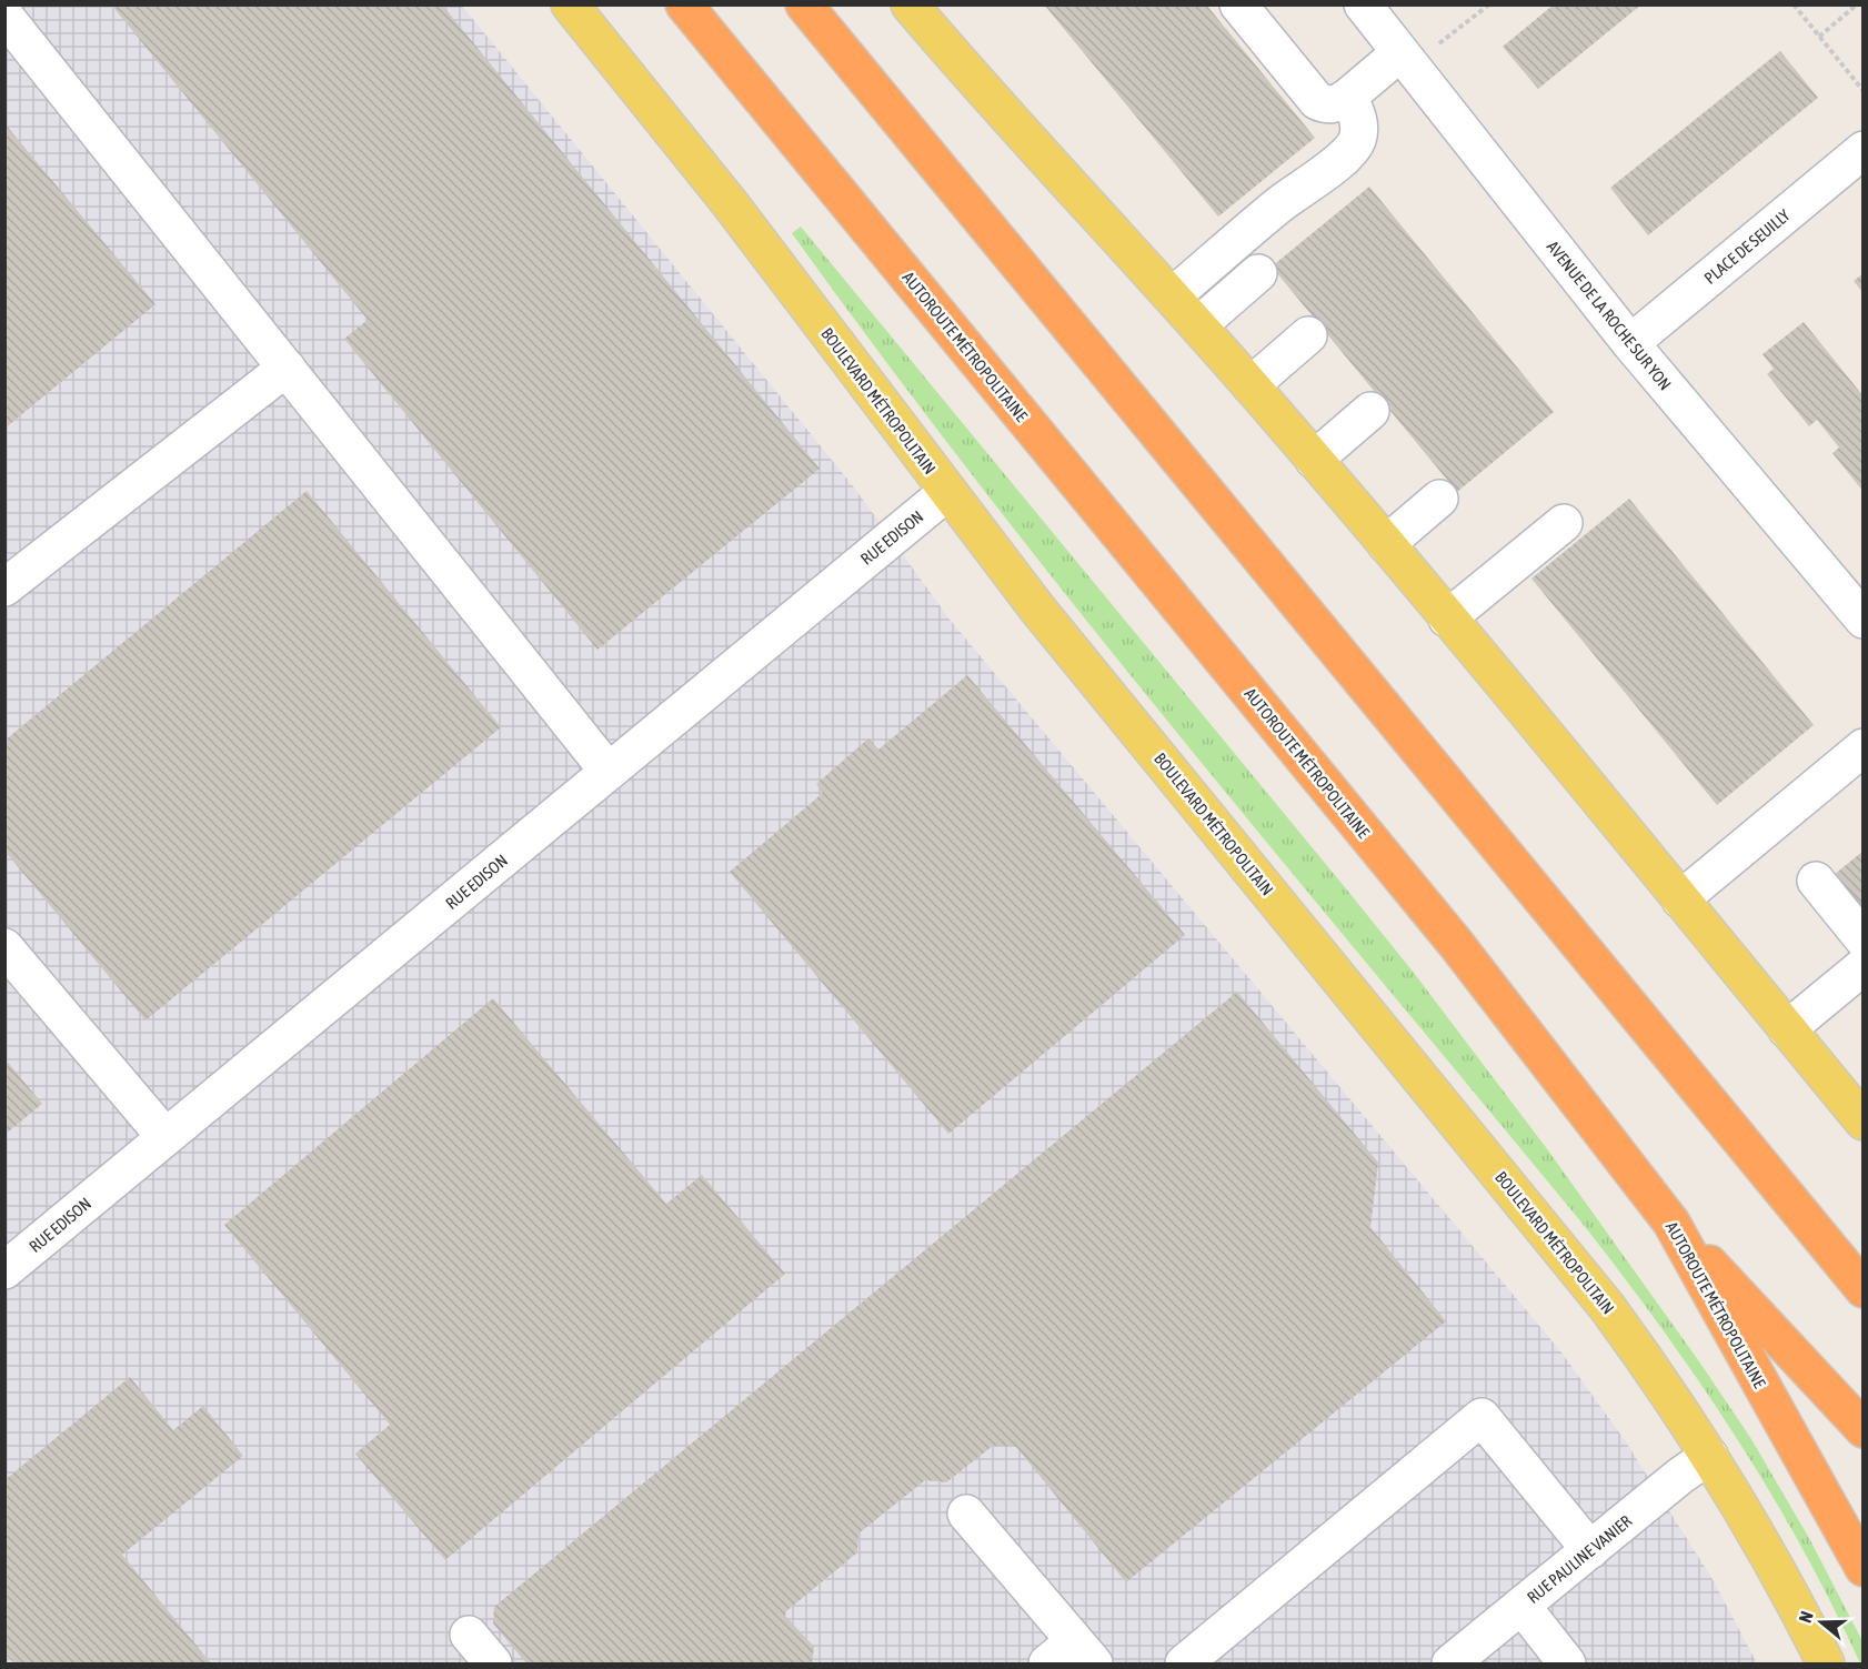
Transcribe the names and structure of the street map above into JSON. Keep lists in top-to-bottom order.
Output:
{
  "streets": {
    "highway": ["AUTOROUTE MÉTROPOLITAINE"],
    "main road": ["BOULEVARD MÉTROPOLITAIN"],
    "street": [
      "PLACE DE SEUILLY",
      "AVENUE DE LA ROCHE SUR YON",
      "RUE EDISON",
      "RUE PAULINE VANIER"
    ]
  },
  "crossings": [
    ["PLACE DE SEUILLY", "AVENUE DE LA ROCHE SUR YON"],
    ["BOULEVARD MÉTROPOLITAIN", "RUE EDISON"],
    ["BOULEVARD MÉTROPOLITAIN", "RUE PAULINE VANIER"]
  ],
  "north": "left"
}
